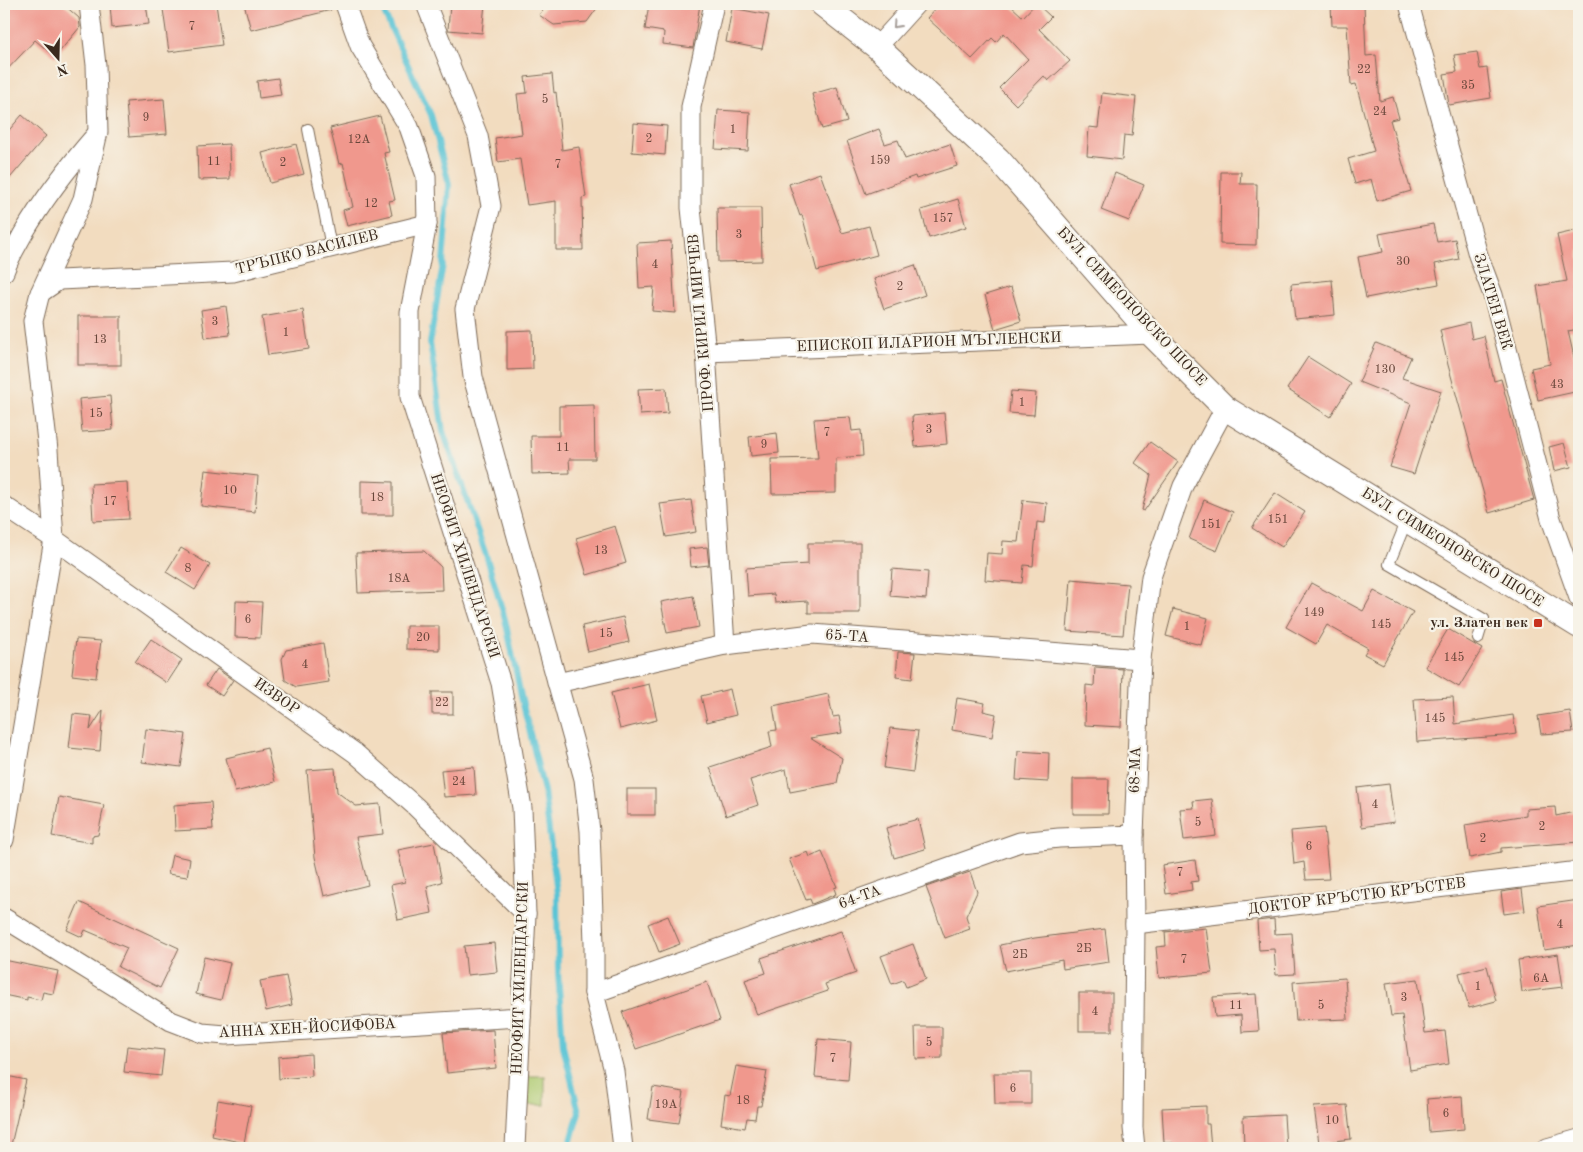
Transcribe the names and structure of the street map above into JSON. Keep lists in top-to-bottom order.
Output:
{
  "streets": {
    "street": [
      "ТРЪПКО ВАСИЛЕВ",
      "ЗЛАТЕН ВЕК",
      "БУЛ. СИМЕОНОВСКО ШОСЕ",
      "ПРОФ. КИРИЛ МИРЧЕВ",
      "ЕПИСКОП ИЛАРИОН МЪГЛЕНСКИ",
      "НЕОФИТ ХИЛЕНДАРСКИ",
      "65-ТА",
      "ИЗВОР",
      "68-МА",
      "ДОКТОР КРЪСТЮ КРЪСТЕВ",
      "64-ТА",
      "АННА ХЕН-ЙОСИФОВА"
    ]
  },
  "crossings": [
    ["ТРЪПКО ВАСИЛЕВ", "НЕОФИТ ХИЛЕНДАРСКИ"],
    ["БУЛ. СИМЕОНОВСКО ШОСЕ", "ЕПИСКОП ИЛАРИОН МЪГЛЕНСКИ"],
    ["БУЛ. СИМЕОНОВСКО ШОСЕ", "68-МА"],
    ["ПРОФ. КИРИЛ МИРЧЕВ", "ЕПИСКОП ИЛАРИОН МЪГЛЕНСКИ"],
    ["ПРОФ. КИРИЛ МИРЧЕВ", "65-ТА"],
    ["НЕОФИТ ХИЛЕНДАРСКИ", "ИЗВОР"],
    ["НЕОФИТ ХИЛЕНДАРСКИ", "АННА ХЕН-ЙОСИФОВА"],
    ["65-ТА", "68-МА"],
    ["68-МА", "ДОКТОР КРЪСТЮ КРЪСТЕВ"],
    ["68-МА", "64-ТА"]
  ],
  "places": {
    "transit": ["ул. Златен век"]
  },
  "house_numbers": [
    "7",
    "22",
    "35",
    "5",
    "24",
    "9",
    "1",
    "2",
    "12А",
    "159",
    "11",
    "2",
    "7",
    "12",
    "157",
    "3",
    "30",
    "4",
    "2",
    "3",
    "1",
    "13",
    "130",
    "43",
    "1",
    "15",
    "3",
    "7",
    "9",
    "11",
    "10",
    "18",
    "17",
    "151",
    "151",
    "13",
    "8",
    "18А",
    "149",
    "6",
    "145",
    "1",
    "15",
    "20",
    "145",
    "4",
    "22",
    "145",
    "24",
    "4",
    "5",
    "2",
    "2",
    "6",
    "7",
    "4",
    "2Б",
    "2Б",
    "7",
    "6А",
    "1",
    "3",
    "11",
    "5",
    "4",
    "5",
    "7",
    "6",
    "18",
    "19А",
    "6",
    "10"
  ],
  "north": "bottom"
}
